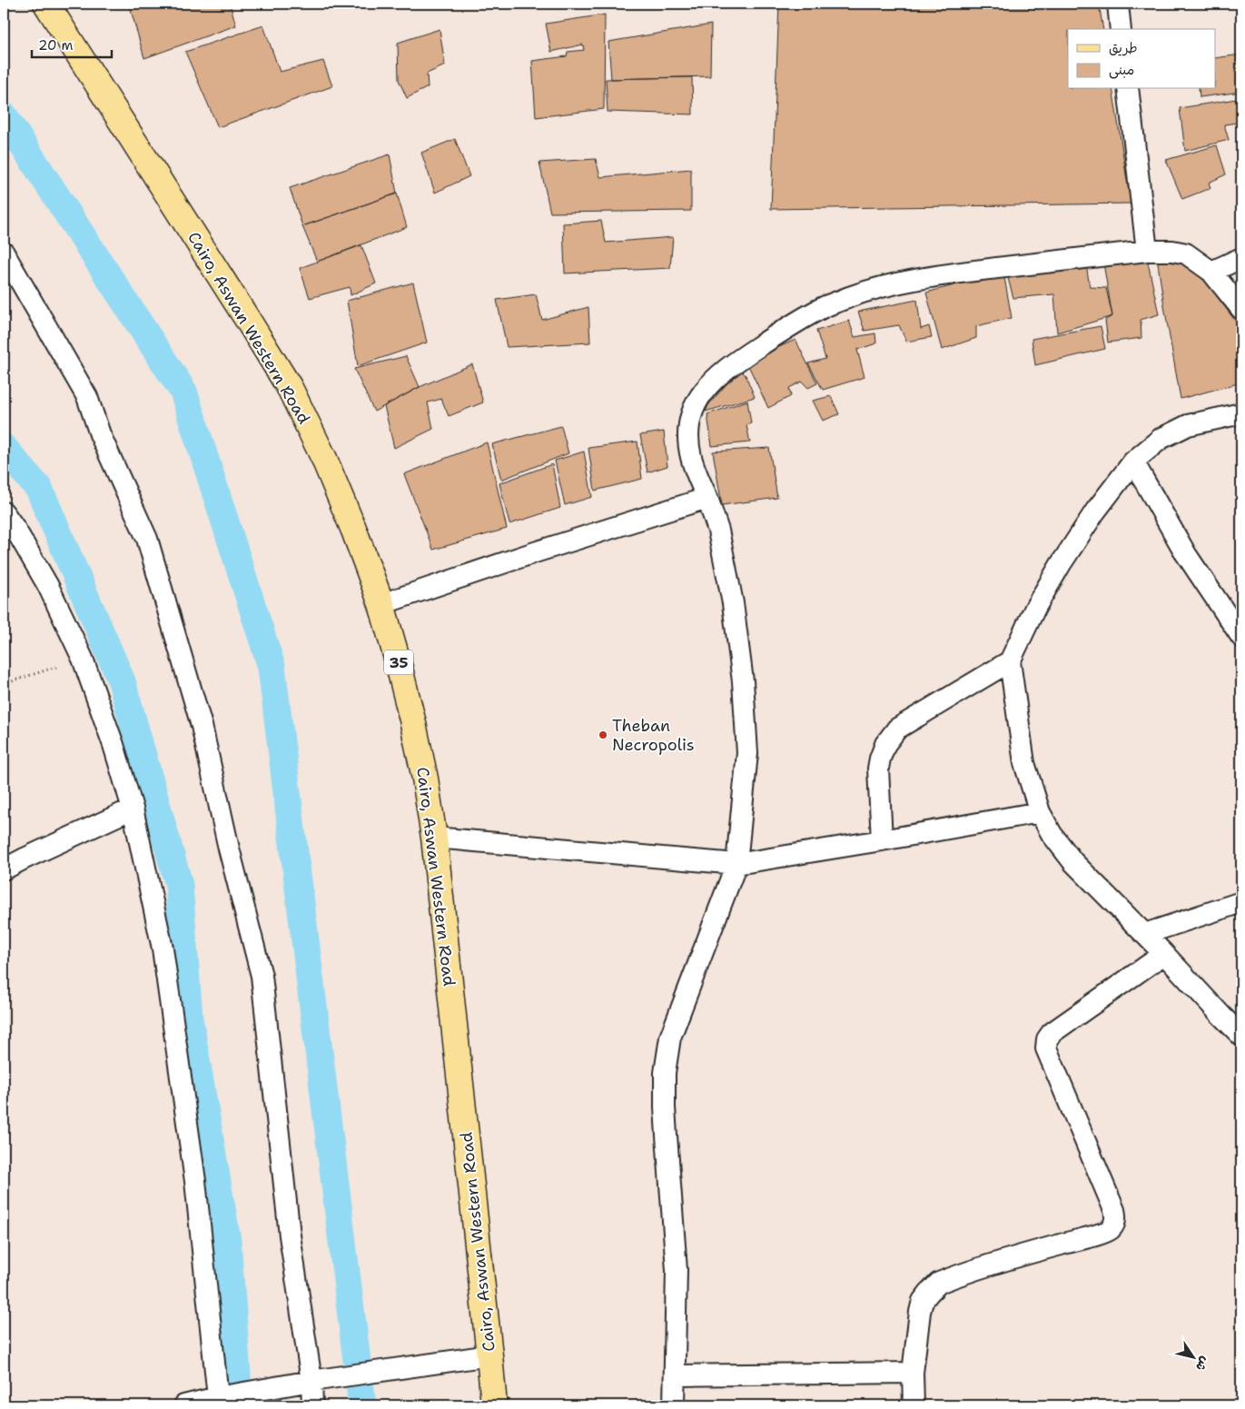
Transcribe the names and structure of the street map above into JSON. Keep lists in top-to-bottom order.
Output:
{
  "streets": {
    "main road": ["Cairo, Aswan Western Road", "35"]
  },
  "places": ["Theban Necropolis"],
  "legend": ["طريق", "مبنى"],
  "scale_bar": "20 m",
  "north": "bottom right"
}
